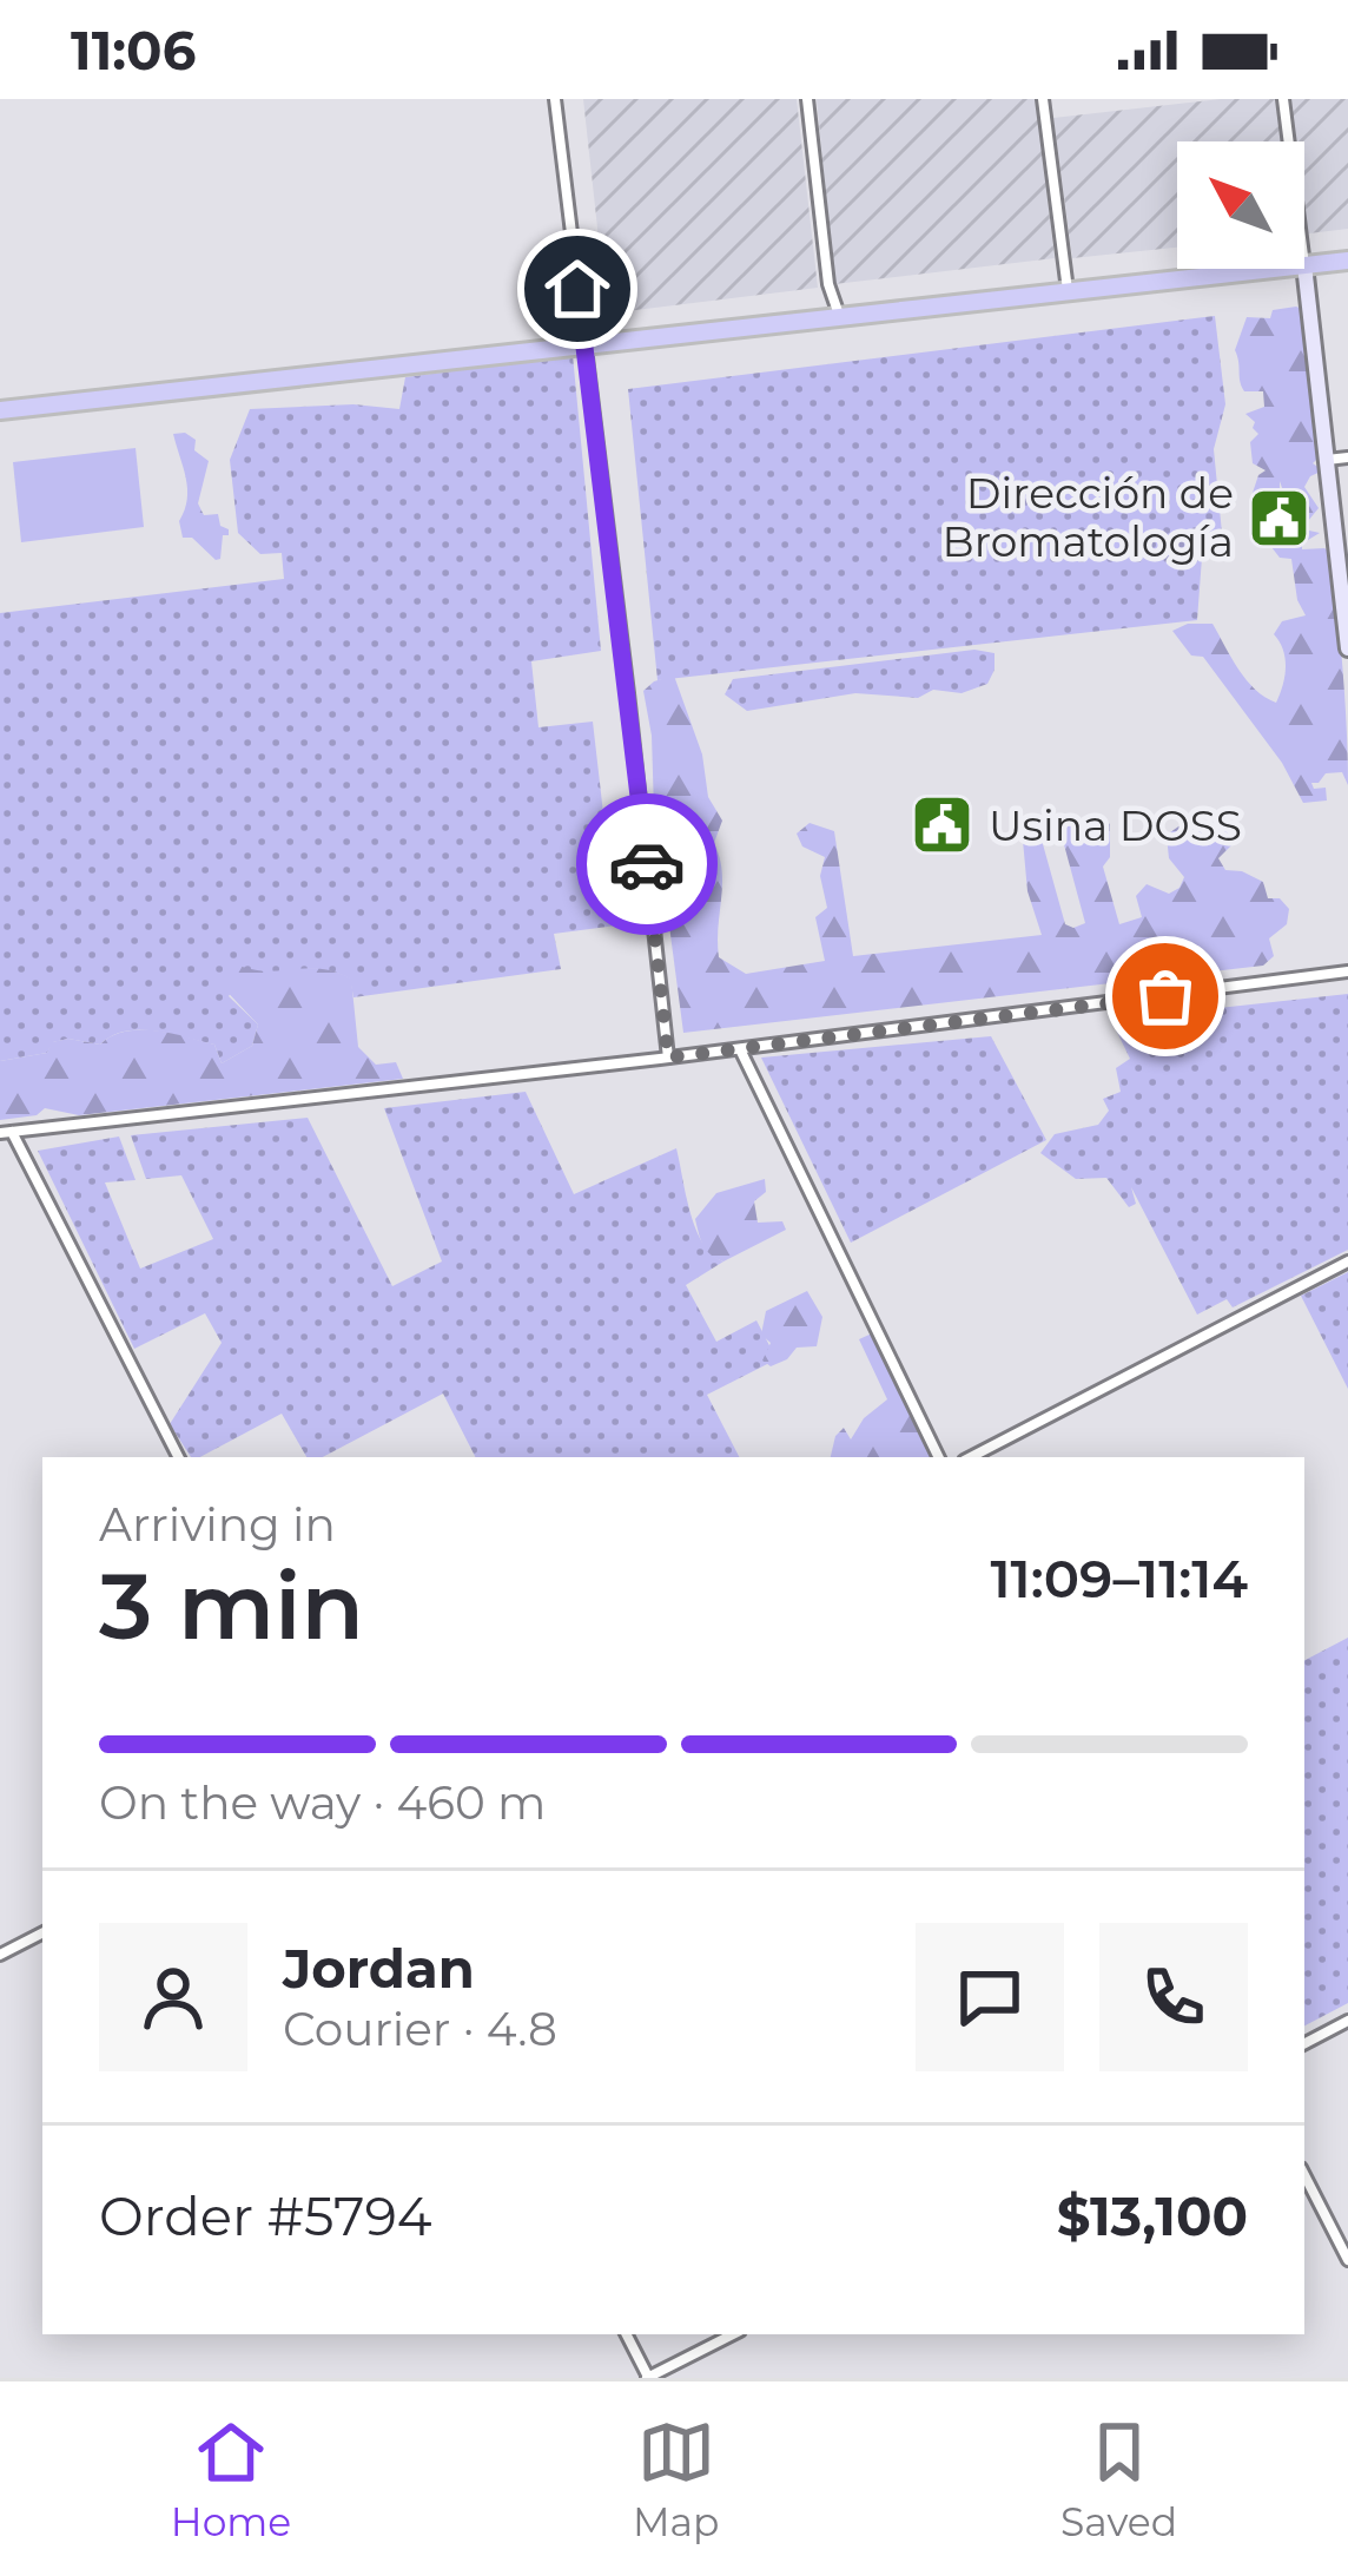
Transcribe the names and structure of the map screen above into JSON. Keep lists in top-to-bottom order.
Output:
{
  "places": {
    "public building": ["Dirección de Bromatología", "Usina DOSS"]
  },
  "north": "top left",
  "page": {
    "status": "11:06",
    "heading": ["3 min", "Arriving in", "11:09–11:14"],
    "panel": [
      "Jordan",
      "Courier · 4.8",
      "Order #5794",
      "$13,100"
    ],
    "bar": "On the way · 460 m",
    "tabs": ["Home", "Map", "Saved"]
  }
}
